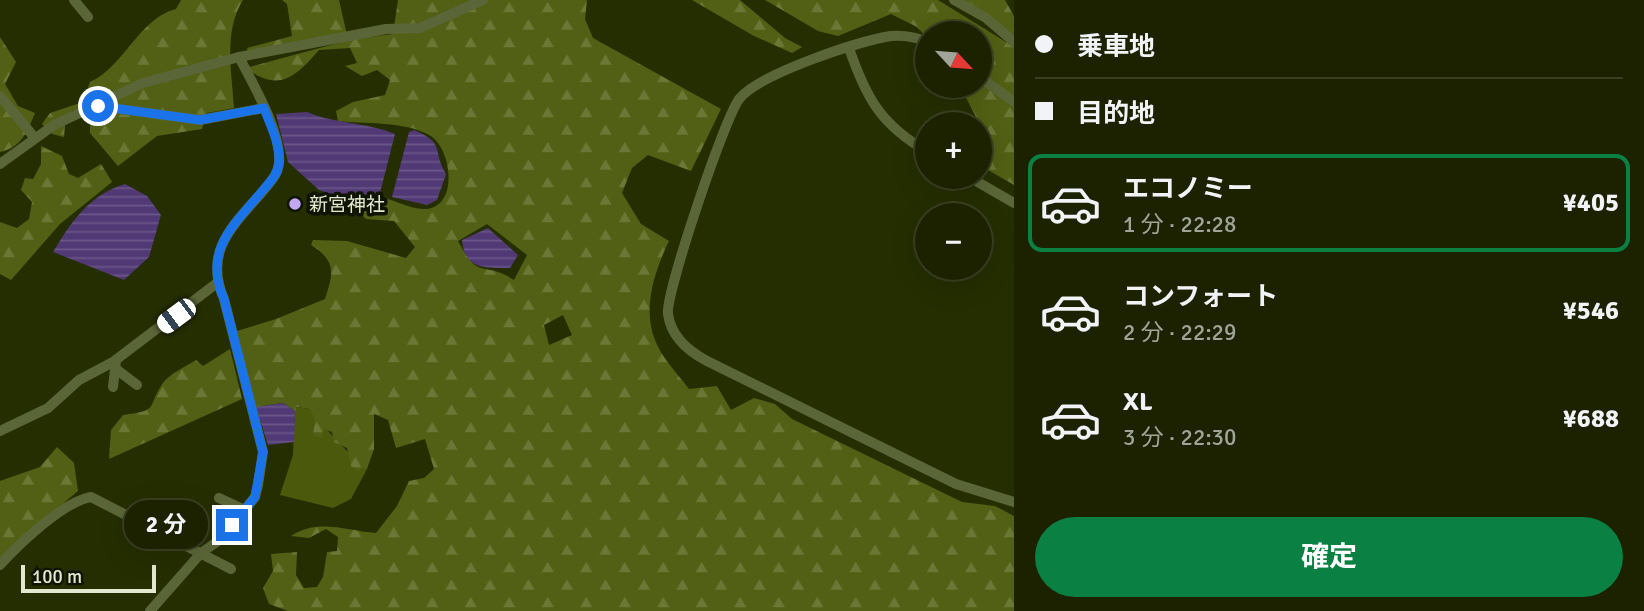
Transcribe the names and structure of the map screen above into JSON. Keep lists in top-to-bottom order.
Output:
{
  "places": ["新宮神社"],
  "scale_bar": "100 m",
  "north": "bottom right",
  "page": {
    "banner": ["乗車地", "目的地"],
    "map_buttons": ["+", "−"],
    "list": [
      {
        "name": "エコノミー",
        "note": "1 分 · 22:28",
        "value": "¥405"
      },
      {
        "name": "コンフォート",
        "note": "2 分 · 22:29",
        "value": "¥546"
      },
      {
        "name": "XL",
        "note": "3 分 · 22:30",
        "value": "¥688"
      }
    ],
    "bubble": "2 分",
    "buttons": "確定",
    "scale": "100 m"
  }
}
